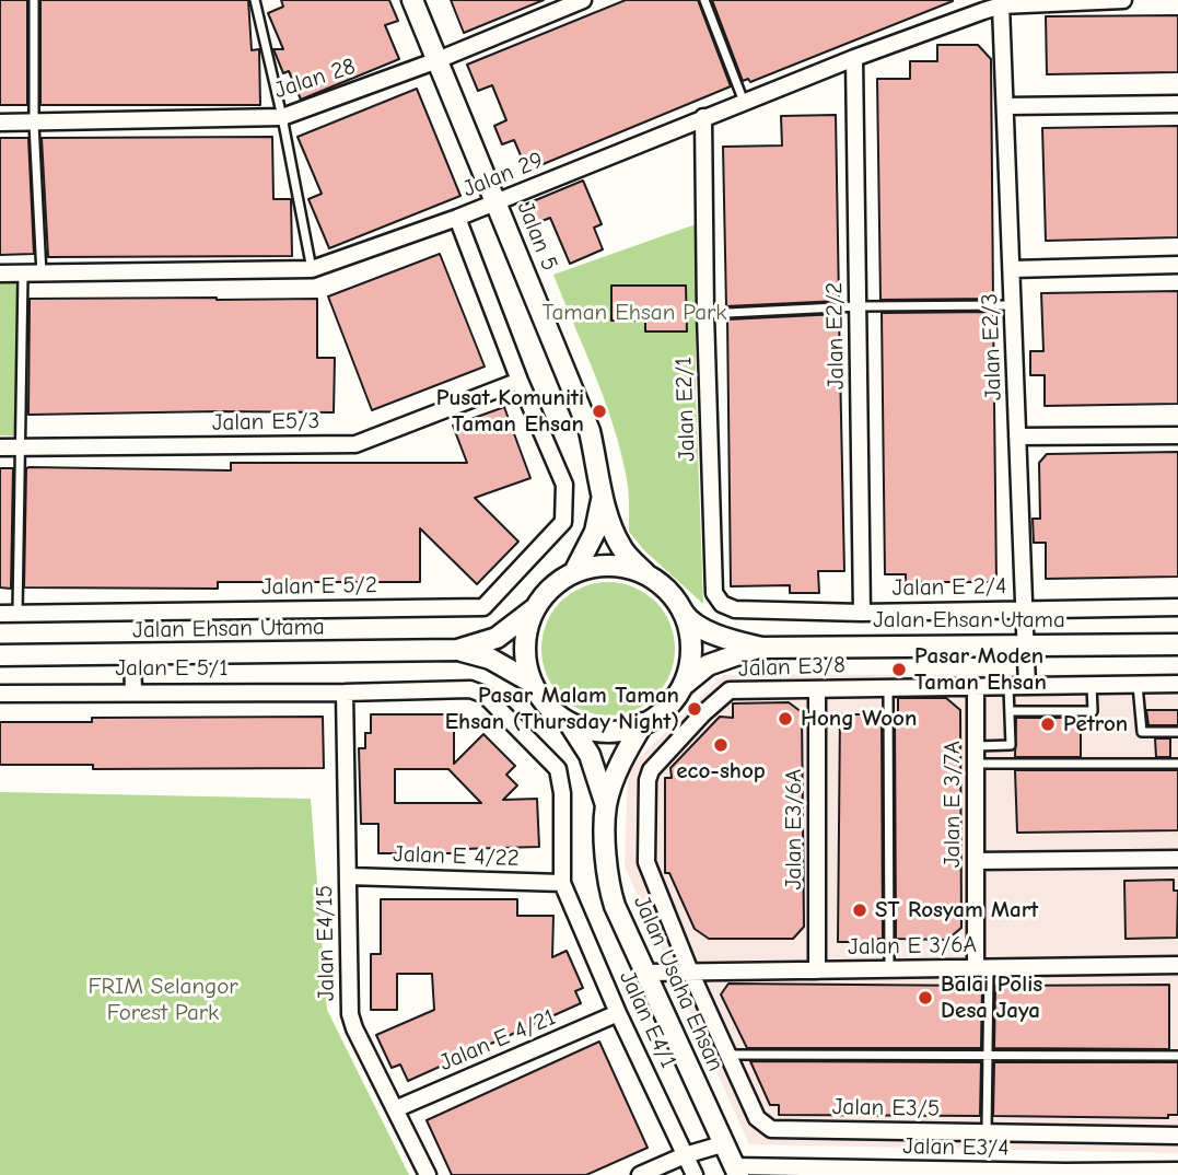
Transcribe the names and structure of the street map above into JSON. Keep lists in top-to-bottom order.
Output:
{
  "streets": {
    "street": [
      "Jalan 28",
      "Jalan 29",
      "Jalan 5",
      "Jalan E2/2",
      "Jalan E2/3",
      "Jalan E2/1",
      "Jalan E5/3",
      "Jalan E 5/2",
      "Jalan E 2/4",
      "Jalan Ehsan Utama",
      "Jalan E3/8",
      "Jalan E 5/1",
      "Jalan E 3/7A",
      "Jalan E3/6A",
      "Jalan E 4/22",
      "Jalan E4/15",
      "Jalan E 3/6A",
      "Jalan Usaha Ehsan",
      "Jalan E4/1",
      "Jalan E 4/21",
      "Jalan E3/5",
      "Jalan E3/4"
    ]
  },
  "crossings": [
    ["Jalan 28", "Jalan 5"],
    ["Jalan 29", "Jalan 5"],
    ["Jalan 29", "Jalan E2/2"],
    ["Jalan 29", "Jalan E2/3"],
    ["Jalan 29", "Jalan E2/1"],
    ["Jalan 5", "Jalan Ehsan Utama"],
    ["Jalan 5", "Jalan Usaha Ehsan"],
    ["Jalan E2/2", "Jalan E 2/4"],
    ["Jalan E2/3", "Jalan E 2/4"],
    ["Jalan E2/3", "Jalan Ehsan Utama"],
    ["Jalan E2/3", "Jalan E3/8"],
    ["Jalan E2/1", "Jalan E 2/4"],
    ["Jalan E5/3", "Jalan E 5/2"],
    ["Jalan Ehsan Utama", "Jalan Usaha Ehsan"],
    ["Jalan E3/8", "Jalan E 3/7A"],
    ["Jalan E3/8", "Jalan E3/6A"],
    ["Jalan E3/8", "Jalan E 3/6A"],
    ["Jalan E3/8", "Jalan E3/5"],
    ["Jalan E 5/1", "Jalan E 4/22"],
    ["Jalan E 5/1", "Jalan E4/15"],
    ["Jalan E 5/1", "Jalan E4/1"],
    ["Jalan E 3/7A", "Jalan E 3/6A"],
    ["Jalan E3/6A", "Jalan E 3/6A"],
    ["Jalan E 4/22", "Jalan E4/15"],
    ["Jalan E 4/22", "Jalan E4/1"],
    ["Jalan E4/15", "Jalan E 4/21"],
    ["Jalan E 3/6A", "Jalan Usaha Ehsan"],
    ["Jalan E 3/6A", "Jalan E3/5"],
    ["Jalan Usaha Ehsan", "Jalan E3/4"],
    ["Jalan E4/1", "Jalan E 4/21"]
  ],
  "parks": ["Taman Ehsan Park", "FRIM Selangor Forest Park"],
  "places": [
    "Pusat Komuniti Taman Ehsan",
    "Pasar Moden Taman Ehsan",
    "Pasar Malam Taman Ehsan (Thursday Night)",
    "Hong Woon",
    "Petron",
    "eco-shop",
    "ST Rosyam Mart",
    "Balai Polis Desa Jaya"
  ]
}
